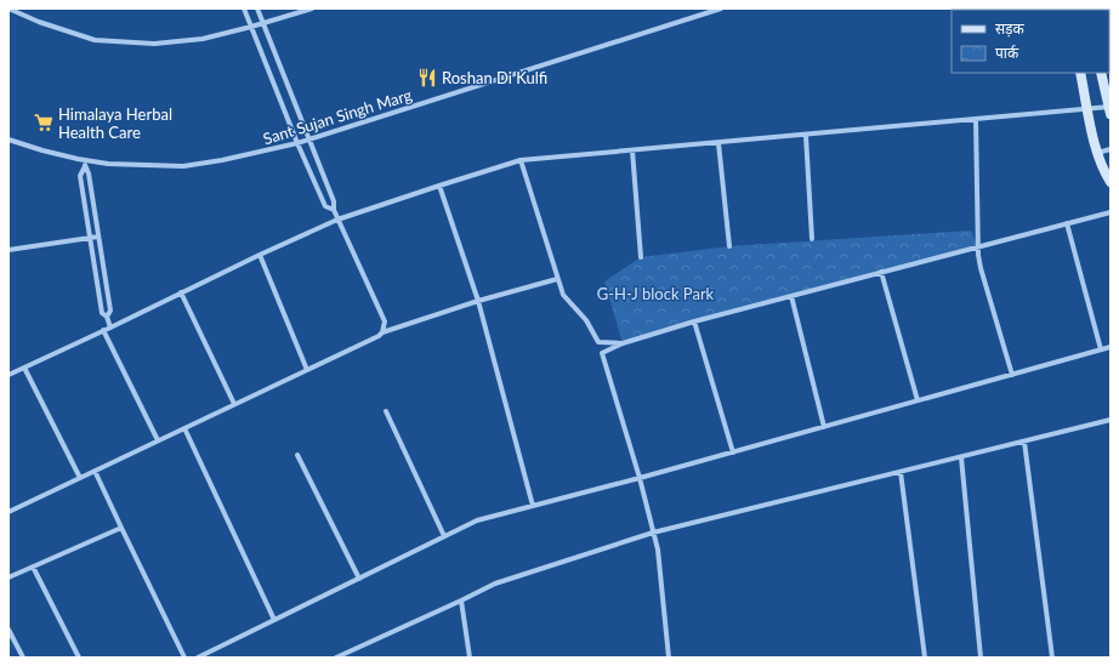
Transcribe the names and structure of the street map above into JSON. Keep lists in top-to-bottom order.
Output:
{
  "streets": {
    "street": ["Sant Sujan Singh Marg"]
  },
  "parks": ["G-H-J block Park"],
  "places": {
    "restaurant": ["Roshan Di Kulfi"],
    "supermarket": ["Himalaya Herbal Health Care"]
  },
  "legend": ["सड़क", "पार्क"]
}
